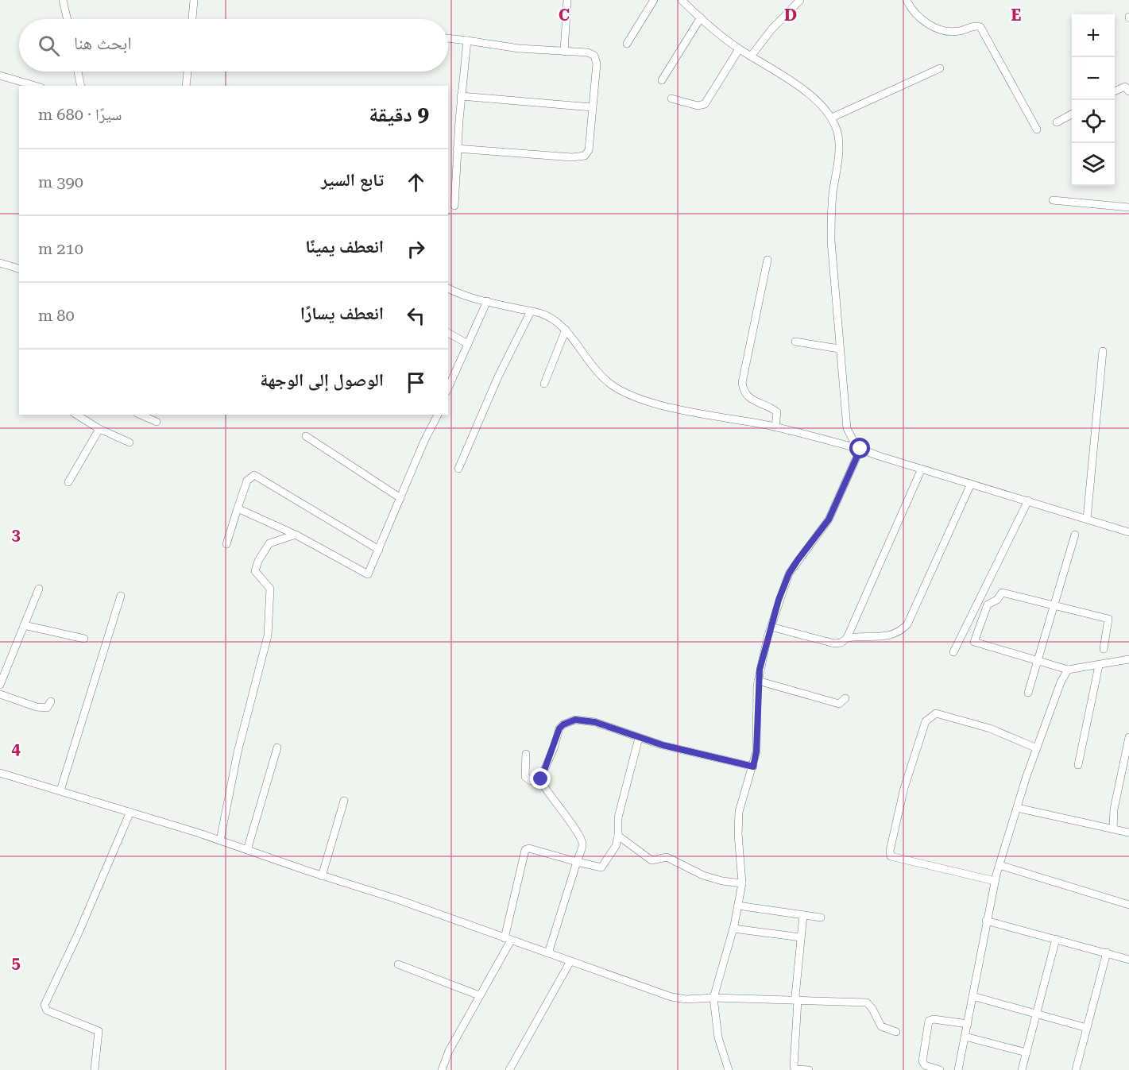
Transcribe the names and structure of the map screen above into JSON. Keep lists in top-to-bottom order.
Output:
{
  "page": {
    "map_buttons": ["+", "−"],
    "search": "ابحث هنا",
    "heading": ["9 دقيقة", "سيرًا · 680 m"],
    "list": [
      ["تابع السير", "390 m"],
      ["انعطف يمينًا", "210 m"],
      ["انعطف يسارًا", "80 m"],
      "الوصول إلى الوجهة"
    ]
  },
  "grid": {
    "columns": ["C", "D", "E"],
    "rows": ["3", "4", "5"]
  }
}
